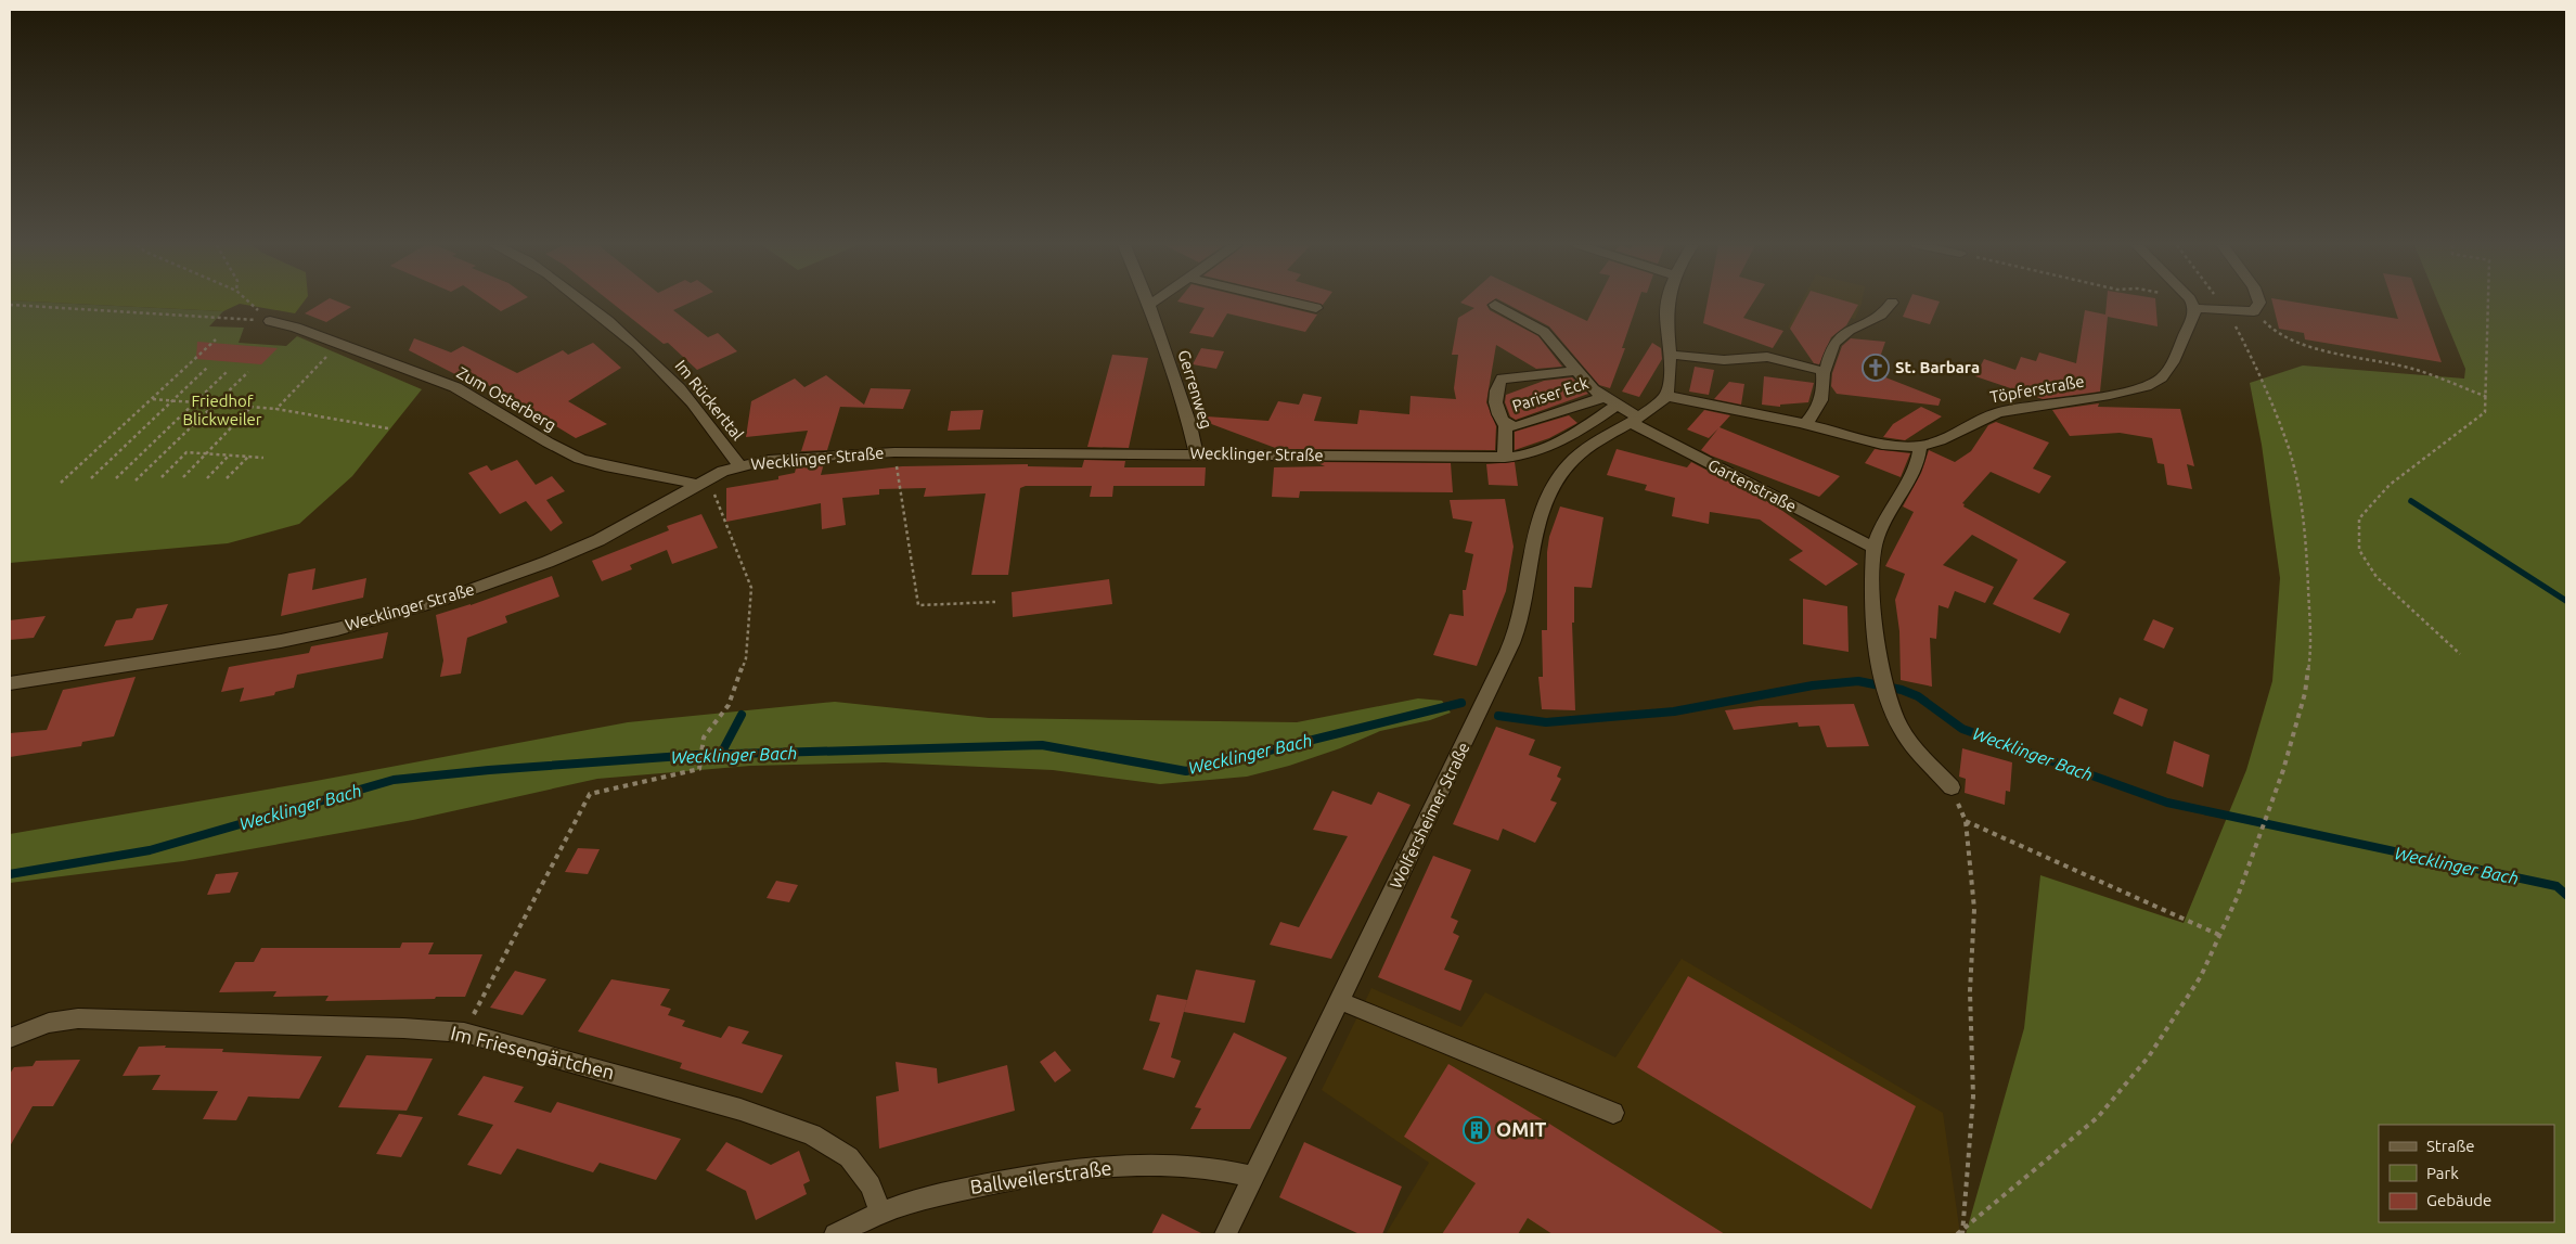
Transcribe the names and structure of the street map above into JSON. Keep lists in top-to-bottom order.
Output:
{
  "streets": {
    "street": [
      "Gerrenweg",
      "Töpferstraße",
      "Pariser Eck",
      "Zum Osterberg",
      "Im Rückerttal",
      "Wecklinger Straße",
      "Gartenstraße",
      "Wolfersheimer Straße",
      "Im Friesengärtchen",
      "Ballweilerstraße"
    ]
  },
  "crossings": [
    ["Gerrenweg", "Wecklinger Straße"],
    ["Töpferstraße", "Wolfersheimer Straße"],
    ["Pariser Eck", "Wecklinger Straße"],
    ["Pariser Eck", "Gartenstraße"],
    ["Pariser Eck", "Wolfersheimer Straße"],
    ["Zum Osterberg", "Wecklinger Straße"],
    ["Im Rückerttal", "Wecklinger Straße"],
    ["Gartenstraße", "Wolfersheimer Straße"],
    ["Wolfersheimer Straße", "Ballweilerstraße"],
    ["Im Friesengärtchen", "Ballweilerstraße"]
  ],
  "water": ["Wecklinger Bach"],
  "parks": ["Friedhof Blickweiler"],
  "places": {
    "church": ["St. Barbara"],
    "building": ["OMIT"]
  },
  "legend": ["Straße", "Park", "Gebäude"]
}
